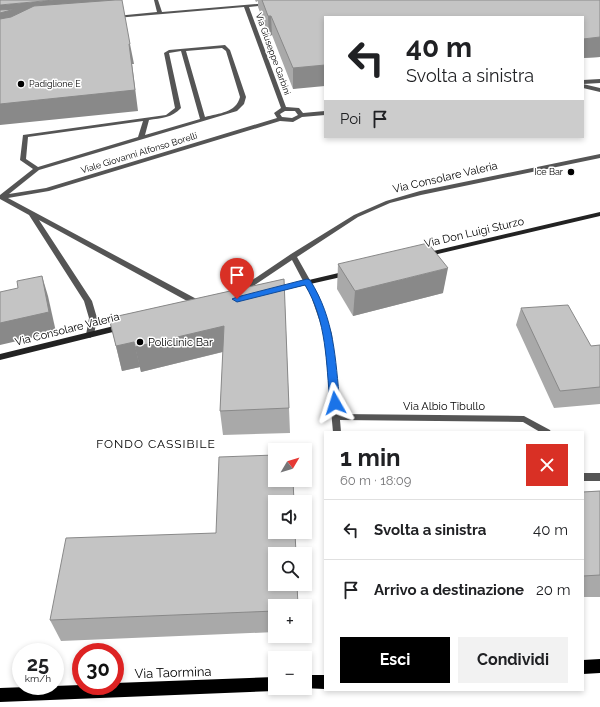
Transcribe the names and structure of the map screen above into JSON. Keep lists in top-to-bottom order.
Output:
{
  "streets": {
    "main road": ["Via Consolare Valeria", "Via Don Luigi Sturzo", "Via Taormina"],
    "street": ["Via Giuseppe Garbini", "Viale Giovanni Alfonso Borelli", "Via Albio Tibullo"]
  },
  "districts": ["FONDO CASSIBILE"],
  "places": ["Padiglione E", "Ice Bar", "Policlinic Bar"],
  "north": "top right",
  "page": {
    "turn": ["40 m", "Svolta a sinistra"],
    "then": "Poi",
    "heading": ["1 min", "60 m · 18:09"],
    "map_buttons": ["+", "−"],
    "list": [
      {
        "name": "Svolta a sinistra",
        "value": "40 m"
      },
      {
        "name": "Arrivo a destinazione",
        "value": "20 m"
      }
    ],
    "buttons": ["Esci", "Condividi"],
    "speed": "25 km/h",
    "limit": "30"
  }
}
